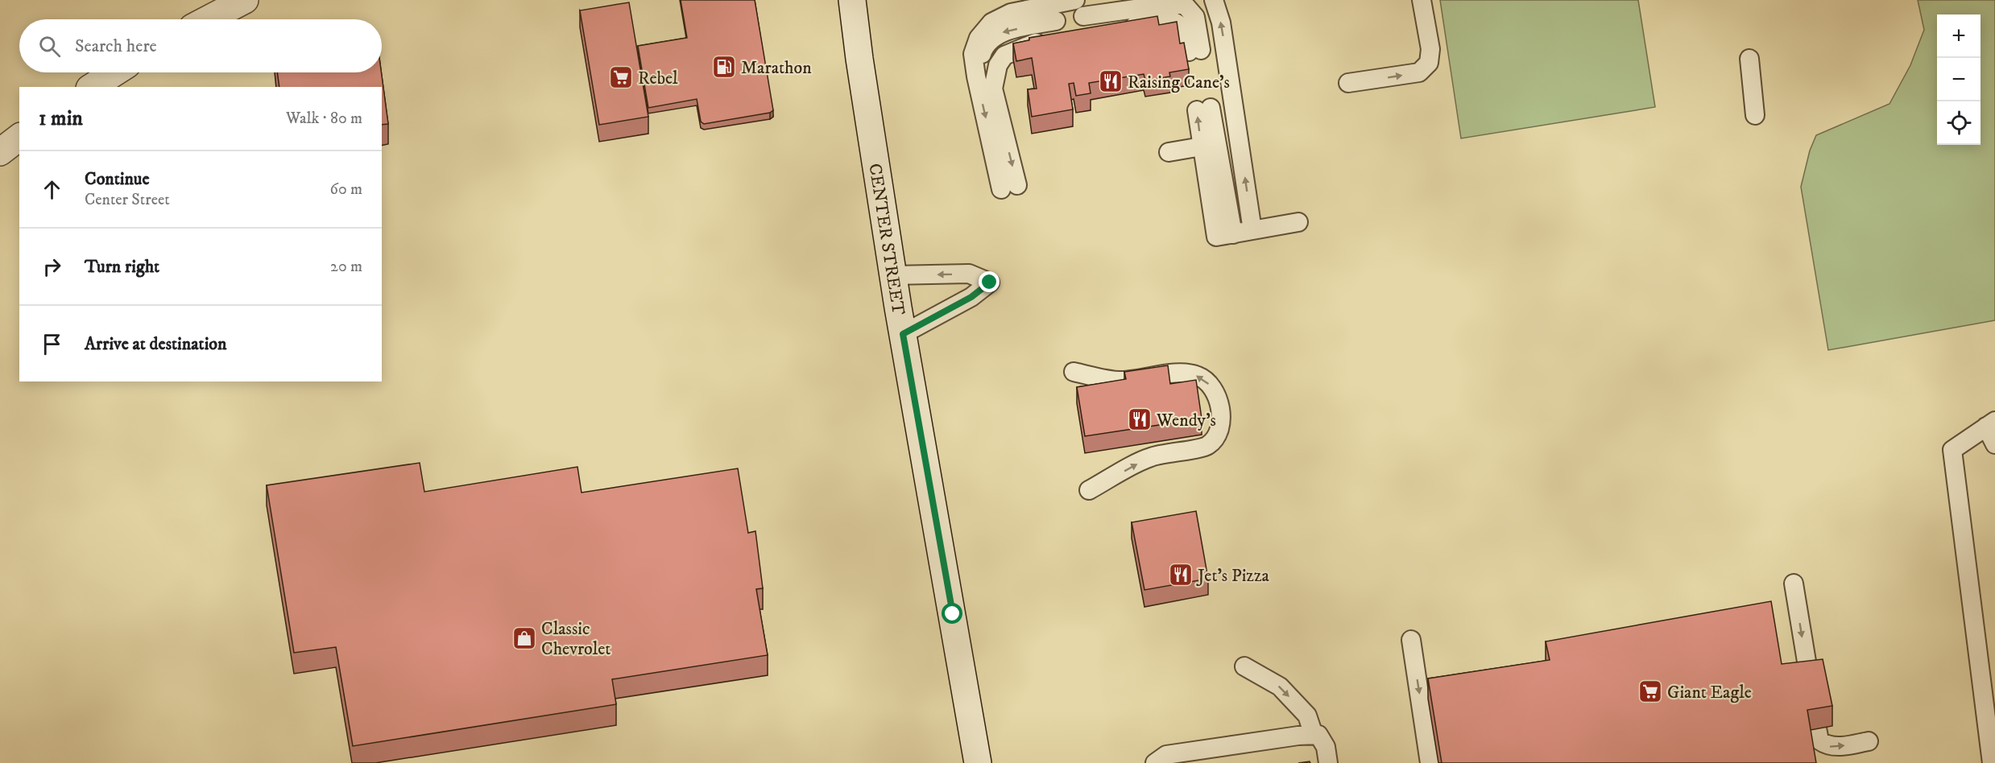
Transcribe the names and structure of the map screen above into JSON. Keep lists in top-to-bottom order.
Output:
{
  "streets": {
    "main road": ["CENTER STREET"]
  },
  "places": {
    "fuel station": ["Marathon"],
    "supermarket": ["Rebel", "Giant Eagle"],
    "restaurant": ["Raising Cane's", "Wendy's", "Jet's Pizza"],
    "shop": ["Classic Chevrolet"]
  },
  "page": {
    "map_buttons": ["+", "−"],
    "search": "Search here",
    "heading": ["1 min", "Walk · 80 m"],
    "list": [
      ["Continue", "Center Street", "60 m"],
      ["Turn right", "20 m"],
      "Arrive at destination"
    ]
  }
}
